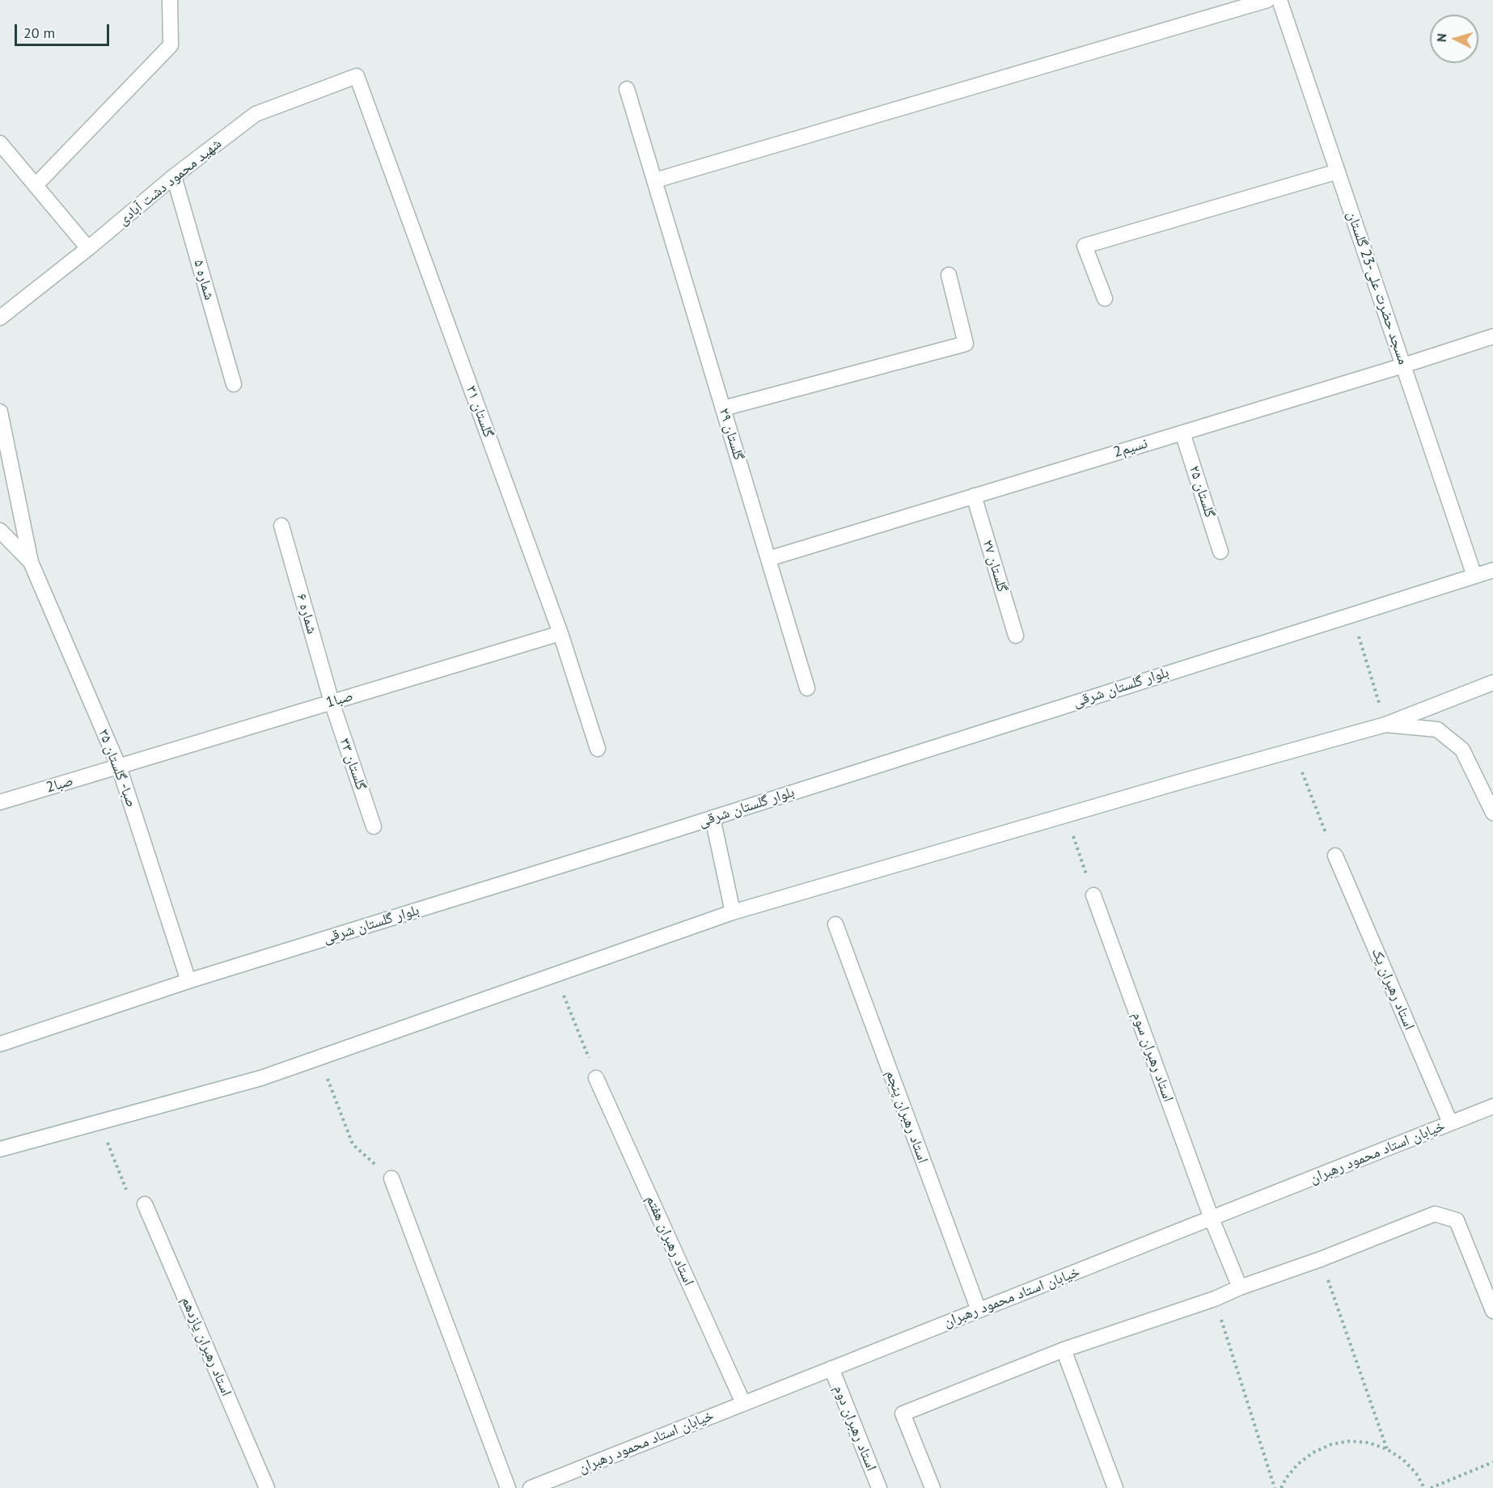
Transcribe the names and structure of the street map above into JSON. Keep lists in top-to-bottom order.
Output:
{
  "streets": {
    "street": [
      "شهید محمود دشت آبادی",
      "شماره ۵",
      "مسجد حضرت علی-23 گلستان",
      "گلستان ۳۱",
      "گلستان ۲۹",
      "نسیم2",
      "گلستان ۲۵",
      "گلستان ۲۷",
      "شماره ۶",
      "بلوار گلستان شرقی",
      "صبا1",
      "گلستان ۳۳",
      "صبا- گلستان ۳۵",
      "صبا2",
      "استاد رهبران یک",
      "استاد رهبران سوم",
      "استاد رهبران پنجم",
      "خیابان استاد محمود رهبران",
      "استاد رهبران هفتم",
      "استاد رهبران یازدهم",
      "استاد رهبران دوم"
    ]
  },
  "crossings": [
    ["شهید محمود دشت آبادی", "شماره ۵"],
    ["شهید محمود دشت آبادی", "گلستان ۳۱"],
    ["مسجد حضرت علی-23 گلستان", "نسیم2"],
    ["مسجد حضرت علی-23 گلستان", "بلوار گلستان شرقی"],
    ["گلستان ۳۱", "صبا1"],
    ["گلستان ۲۹", "نسیم2"],
    ["نسیم2", "گلستان ۲۵"],
    ["نسیم2", "گلستان ۲۷"],
    ["شماره ۶", "صبا1"],
    ["شماره ۶", "گلستان ۳۳"],
    ["بلوار گلستان شرقی", "صبا- گلستان ۳۵"],
    ["صبا1", "گلستان ۳۳"],
    ["صبا1", "صبا- گلستان ۳۵"],
    ["صبا1", "صبا2"],
    ["صبا- گلستان ۳۵", "صبا2"],
    ["استاد رهبران یک", "خیابان استاد محمود رهبران"],
    ["استاد رهبران سوم", "خیابان استاد محمود رهبران"],
    ["استاد رهبران پنجم", "خیابان استاد محمود رهبران"],
    ["خیابان استاد محمود رهبران", "استاد رهبران هفتم"],
    ["خیابان استاد محمود رهبران", "استاد رهبران دوم"]
  ],
  "scale_bar": "20 m",
  "north": "left"
}
